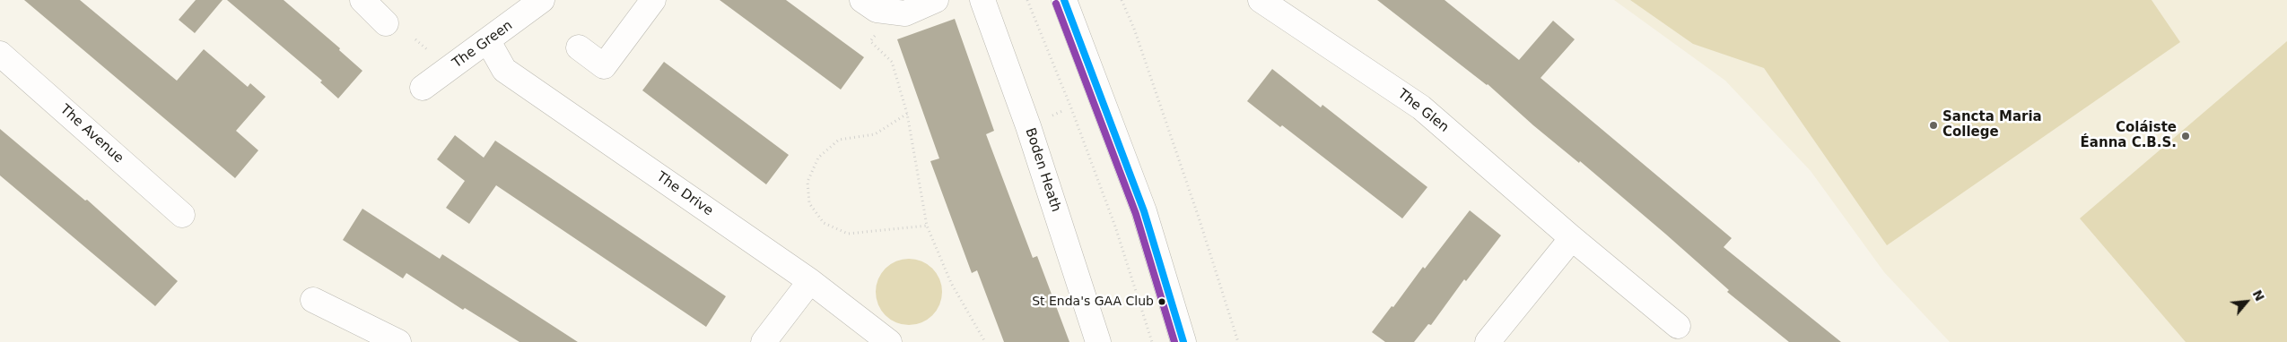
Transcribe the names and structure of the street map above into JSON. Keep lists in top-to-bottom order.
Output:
{
  "streets": {
    "street": [
      "The Green",
      "The Glen",
      "The Avenue",
      "Boden Heath",
      "The Drive"
    ]
  },
  "crossings": [
    ["The Green", "The Drive"]
  ],
  "places": ["Sancta Maria College", "Coláiste Éanna C.B.S.", "St Enda's GAA Club"],
  "north": "top right"
}
